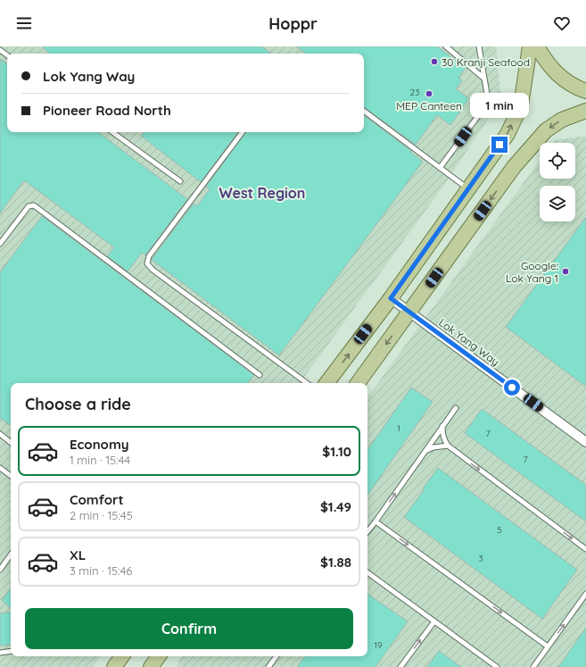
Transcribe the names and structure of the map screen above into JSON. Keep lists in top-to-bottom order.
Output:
{
  "streets": {
    "street": ["Lok Yang Way"]
  },
  "districts": ["West Region"],
  "places": ["30 Kranji Seafood", "MEP Canteen", "Google: Lok Yang 1"],
  "house_numbers": [
    "23",
    "1",
    "7",
    "7",
    "5",
    "3",
    "19"
  ],
  "page": {
    "header": "Hoppr",
    "banner": ["Lok Yang Way", "Pioneer Road North"],
    "bubble": "1 min",
    "heading": "Choose a ride",
    "list": [
      {
        "name": "Economy",
        "note": "1 min · 15:44",
        "value": "$1.10"
      },
      {
        "name": "Comfort",
        "note": "2 min · 15:45",
        "value": "$1.49"
      },
      {
        "name": "XL",
        "note": "3 min · 15:46",
        "value": "$1.88"
      }
    ],
    "buttons": "Confirm"
  }
}
